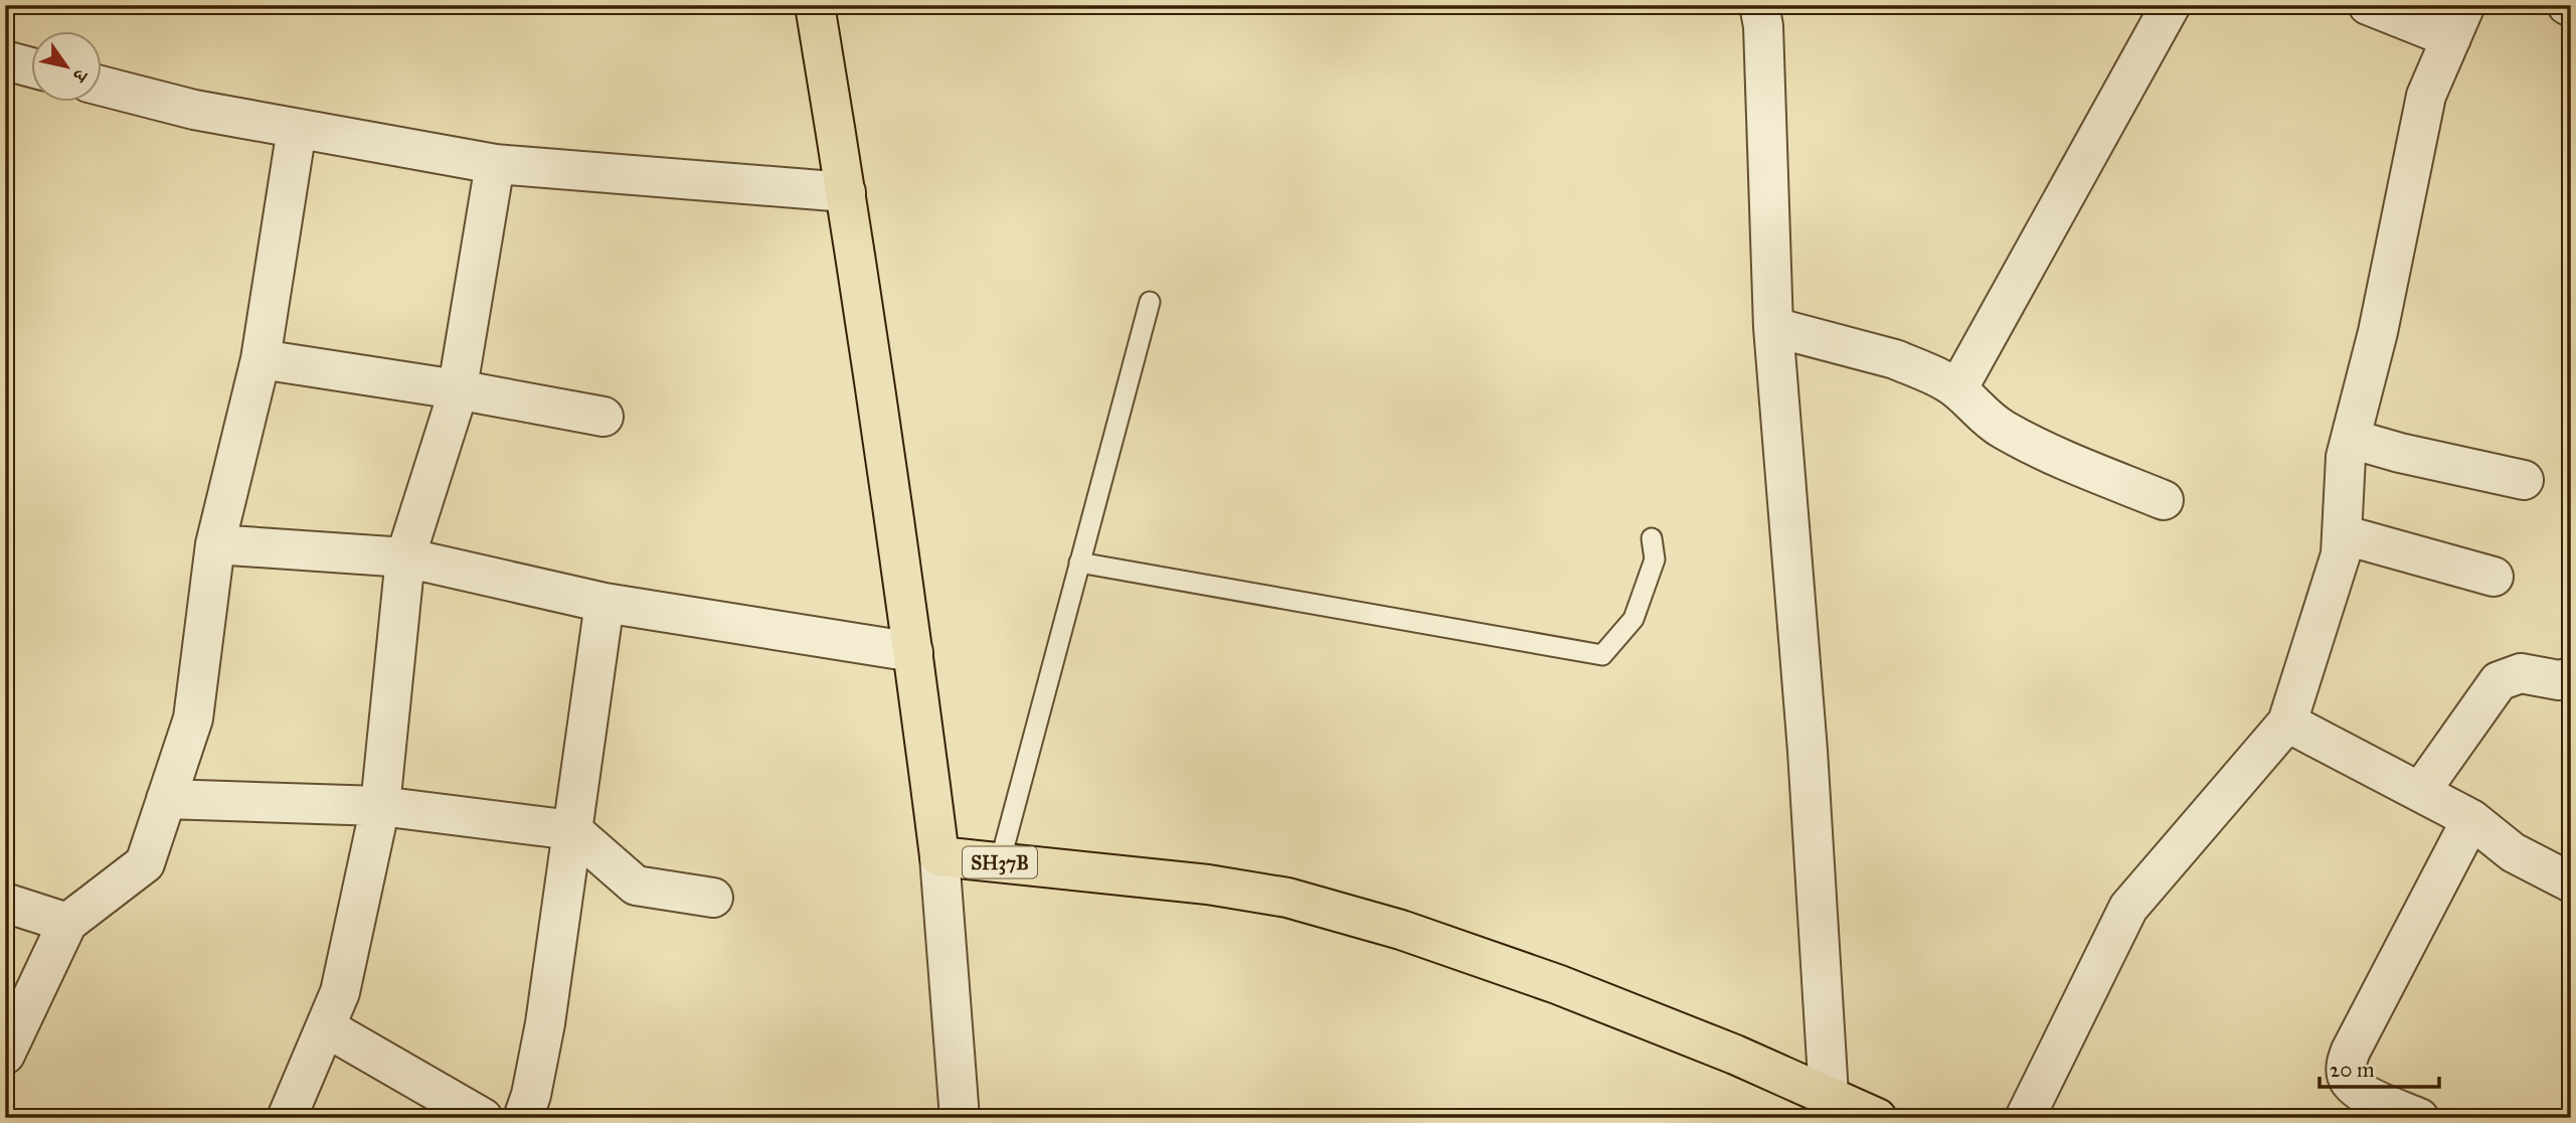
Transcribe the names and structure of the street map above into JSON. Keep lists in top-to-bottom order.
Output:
{
  "streets": {
    "main road": ["SH37B"]
  },
  "scale_bar": "20 m",
  "north": "bottom right"
}
